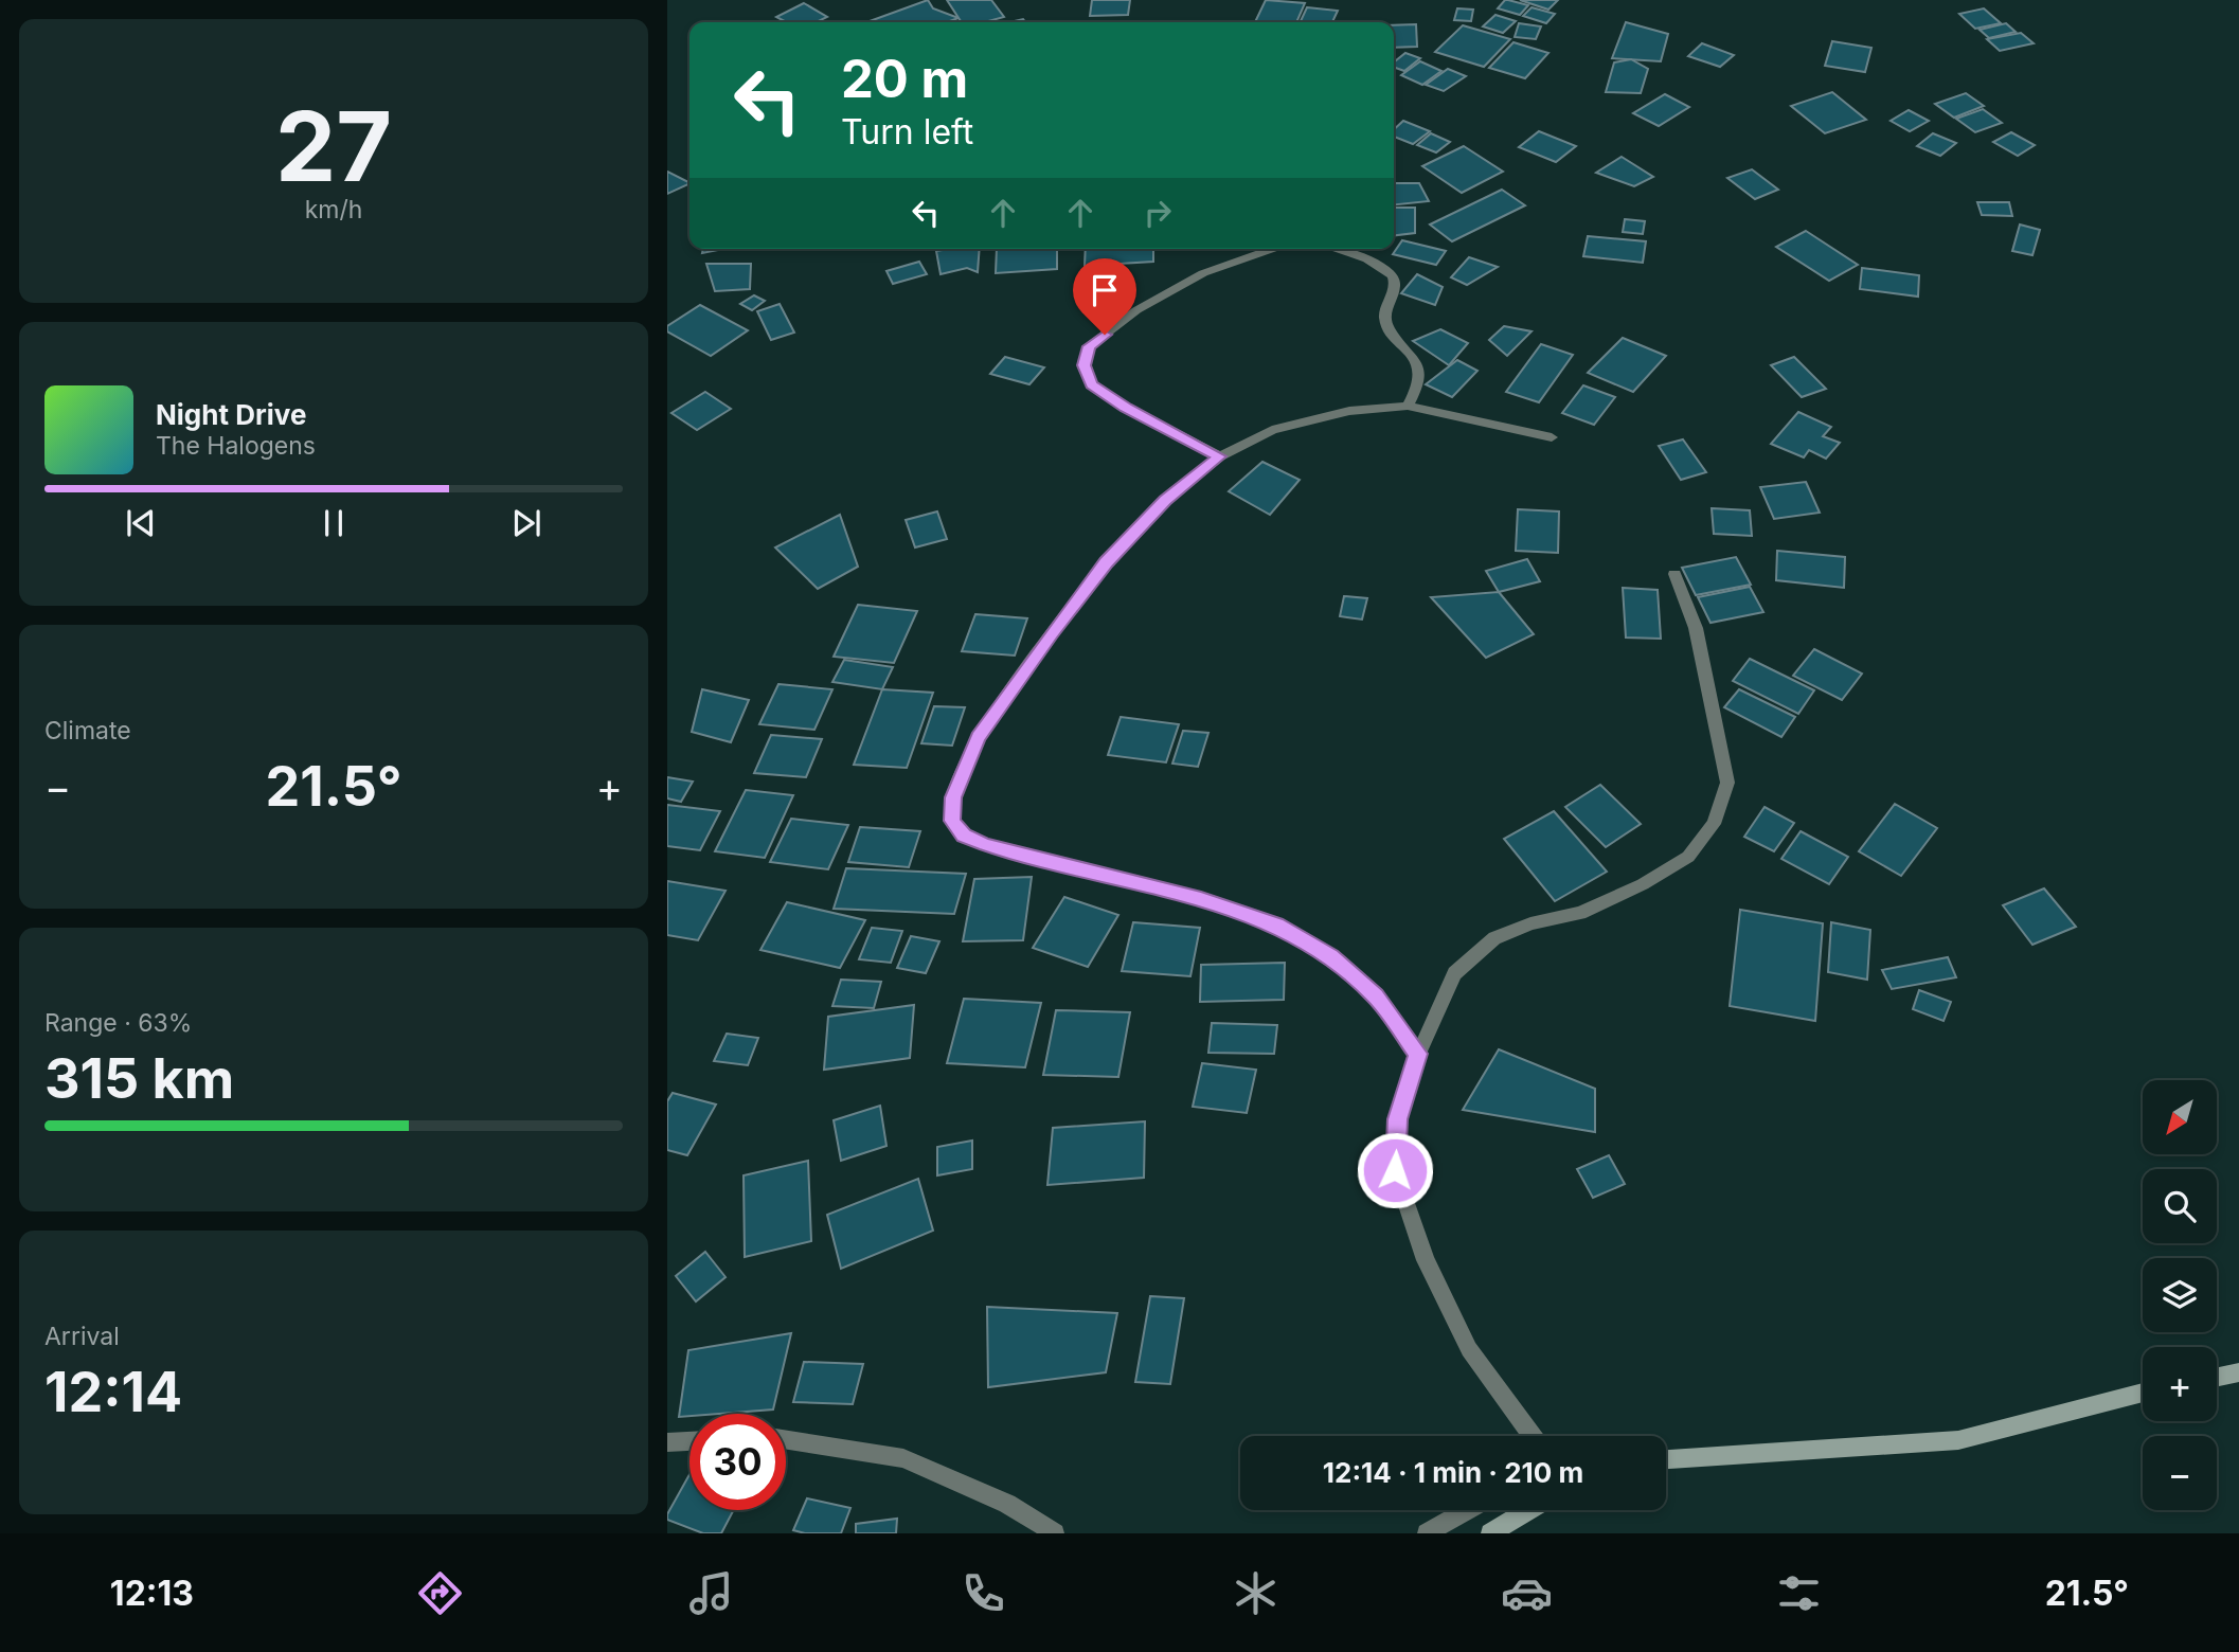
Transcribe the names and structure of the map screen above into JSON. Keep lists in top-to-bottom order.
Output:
{
  "north": "bottom left",
  "page": {
    "tile": [
      ["27", "km/h"],
      "Climate",
      ["Range · 63%", "315 km"],
      ["Arrival", "12:14"]
    ],
    "turn": ["20 m", "Turn left"],
    "song": ["Night Drive", "The Halogens"],
    "heat": ["−", "21.5°", "+"],
    "map_buttons": ["+", "−"],
    "limit": "30",
    "trip": "12:14 · 1 min · 210 m",
    "tabs": ["12:13", "21.5°"]
  }
}
